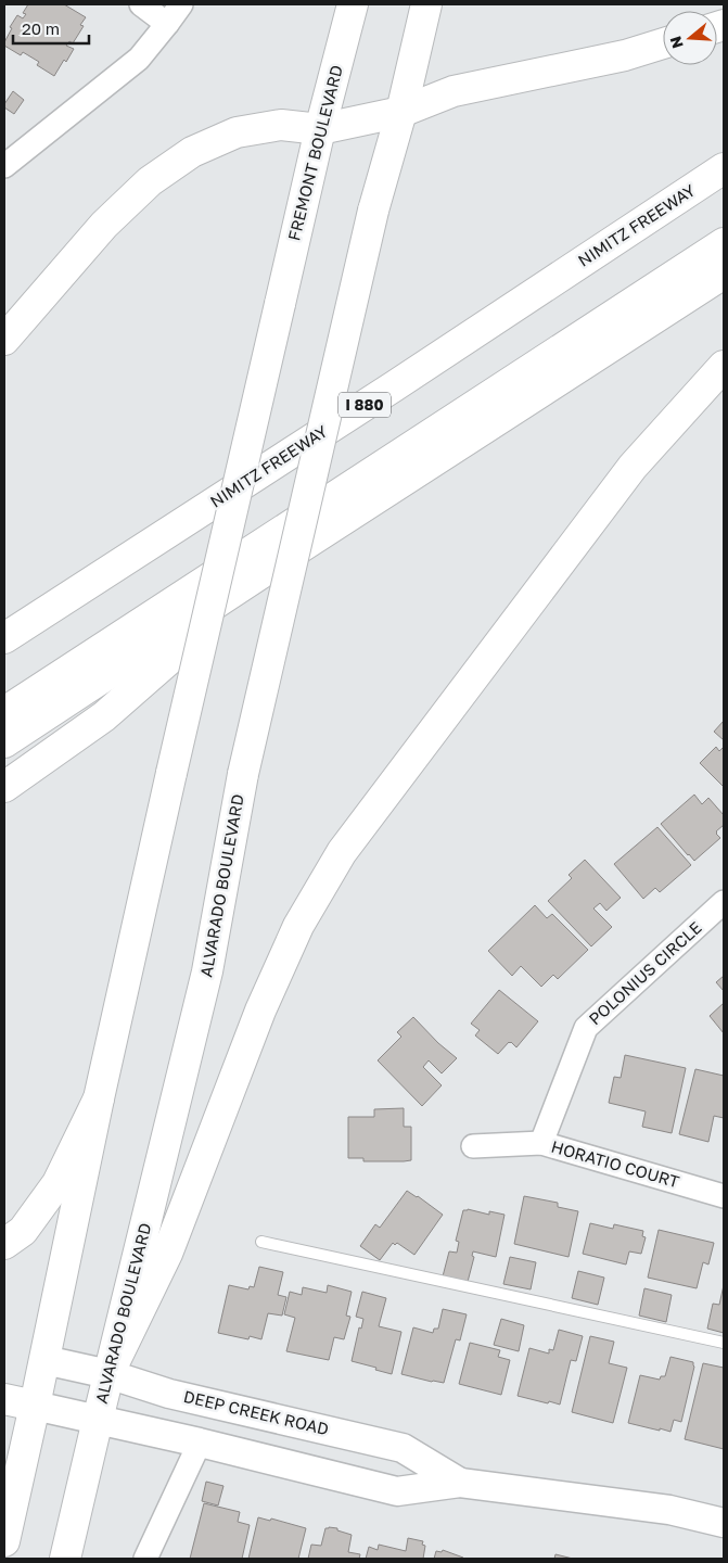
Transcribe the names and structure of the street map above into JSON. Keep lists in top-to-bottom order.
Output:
{
  "streets": {
    "main road": [
      "FREMONT BOULEVARD",
      "NIMITZ FREEWAY",
      "I 880",
      "ALVARADO BOULEVARD"
    ],
    "street": ["POLONIUS CIRCLE", "HORATIO COURT", "DEEP CREEK ROAD"]
  },
  "crossings": [
    ["ALVARADO BOULEVARD", "DEEP CREEK ROAD"],
    ["POLONIUS CIRCLE", "HORATIO COURT"]
  ],
  "scale_bar": "20 m",
  "north": "left"
}
